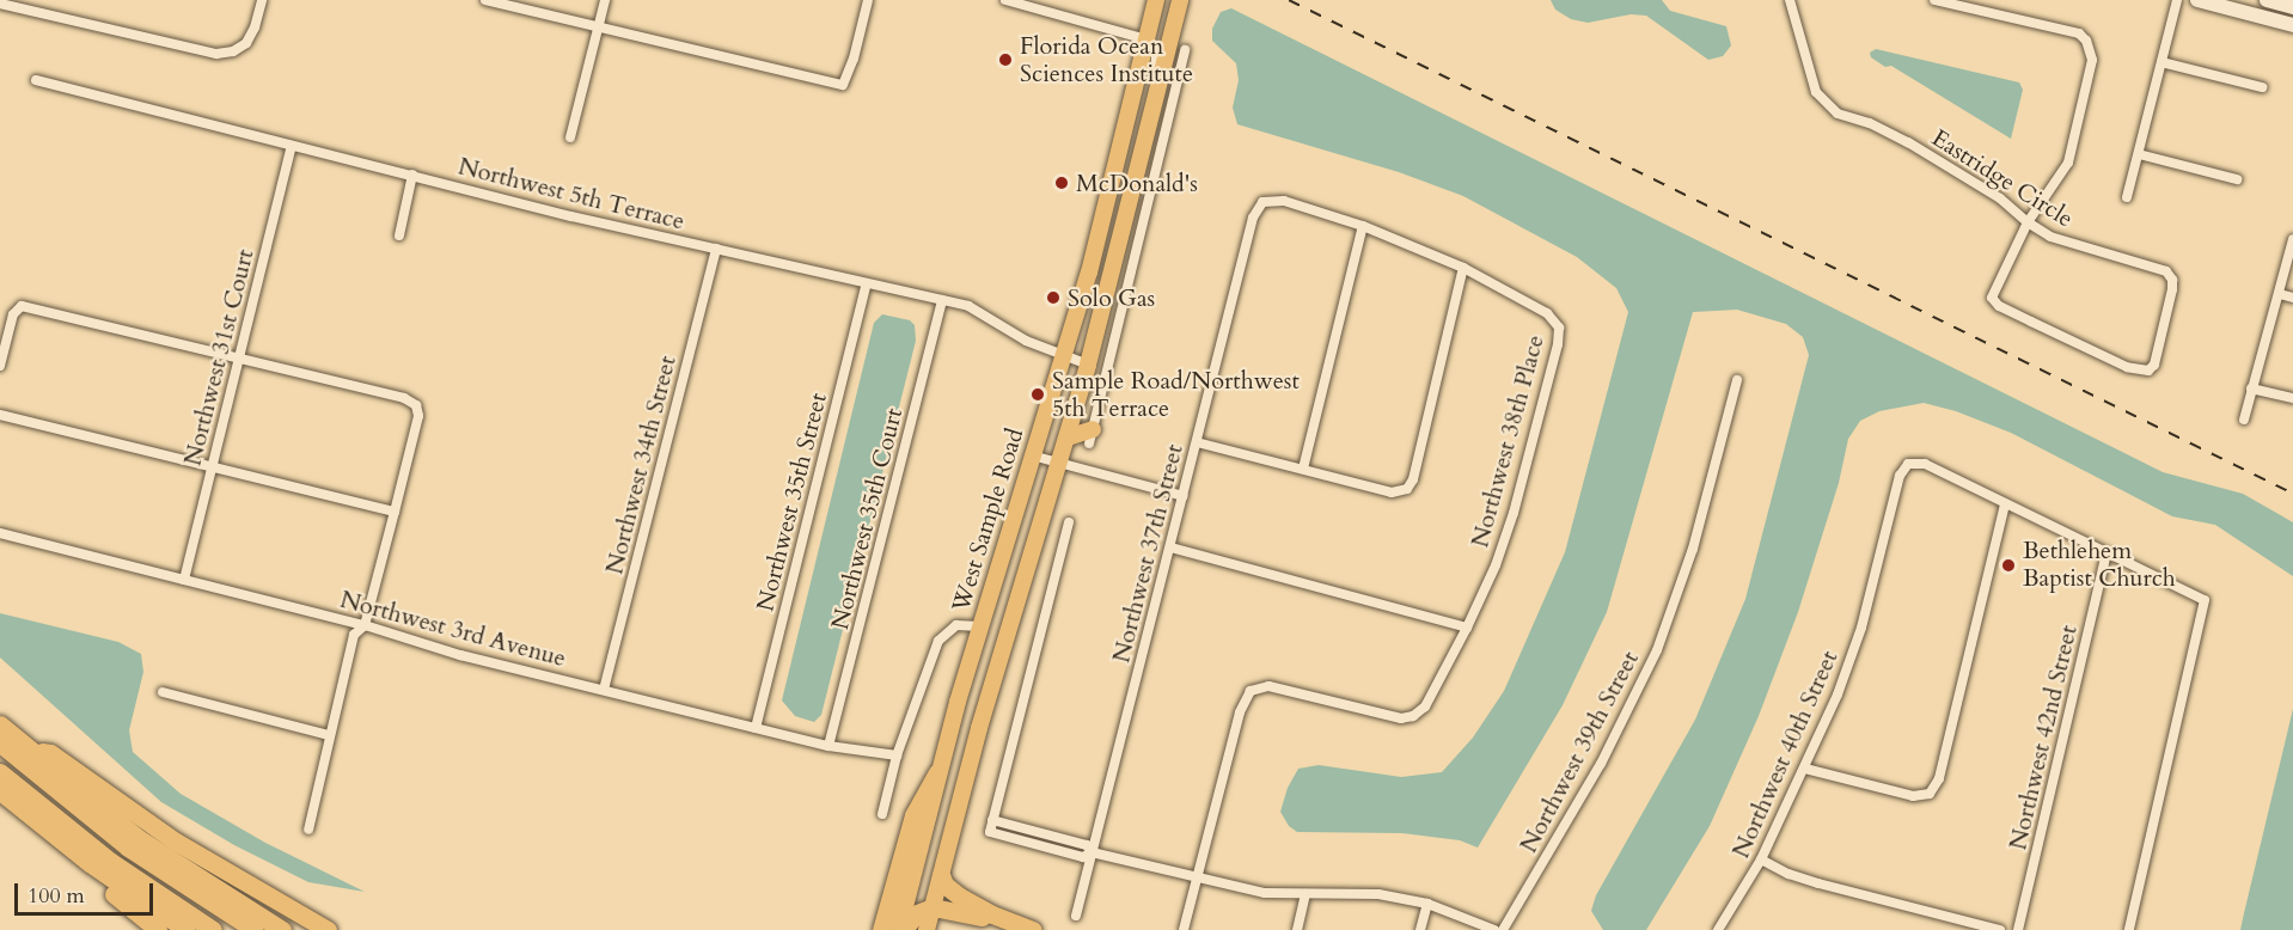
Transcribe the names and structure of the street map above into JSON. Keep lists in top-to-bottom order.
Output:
{
  "streets": {
    "main road": ["West Sample Road"],
    "street": [
      "Eastridge Circle",
      "Northwest 5th Terrace",
      "Northwest 31st Court",
      "Northwest 38th Place",
      "Northwest 34th Street",
      "Northwest 35th Street",
      "Northwest 35th Court",
      "Northwest 37th Street",
      "Northwest 3rd Avenue",
      "Northwest 42nd Street",
      "Northwest 39th Street",
      "Northwest 40th Street"
    ]
  },
  "crossings": [
    ["Northwest 5th Terrace", "Northwest 31st Court"],
    ["Northwest 5th Terrace", "Northwest 34th Street"],
    ["Northwest 5th Terrace", "Northwest 35th Street"],
    ["Northwest 5th Terrace", "Northwest 35th Court"],
    ["Northwest 5th Terrace", "West Sample Road"],
    ["Northwest 31st Court", "Northwest 3rd Avenue"],
    ["Northwest 34th Street", "Northwest 3rd Avenue"],
    ["Northwest 35th Street", "Northwest 3rd Avenue"],
    ["Northwest 35th Court", "Northwest 3rd Avenue"]
  ],
  "places": [
    "Florida Ocean Sciences Institute",
    "McDonald's",
    "Solo Gas",
    "Sample Road/Northwest 5th Terrace",
    "Bethlehem Baptist Church"
  ],
  "scale_bar": "100 m"
}
